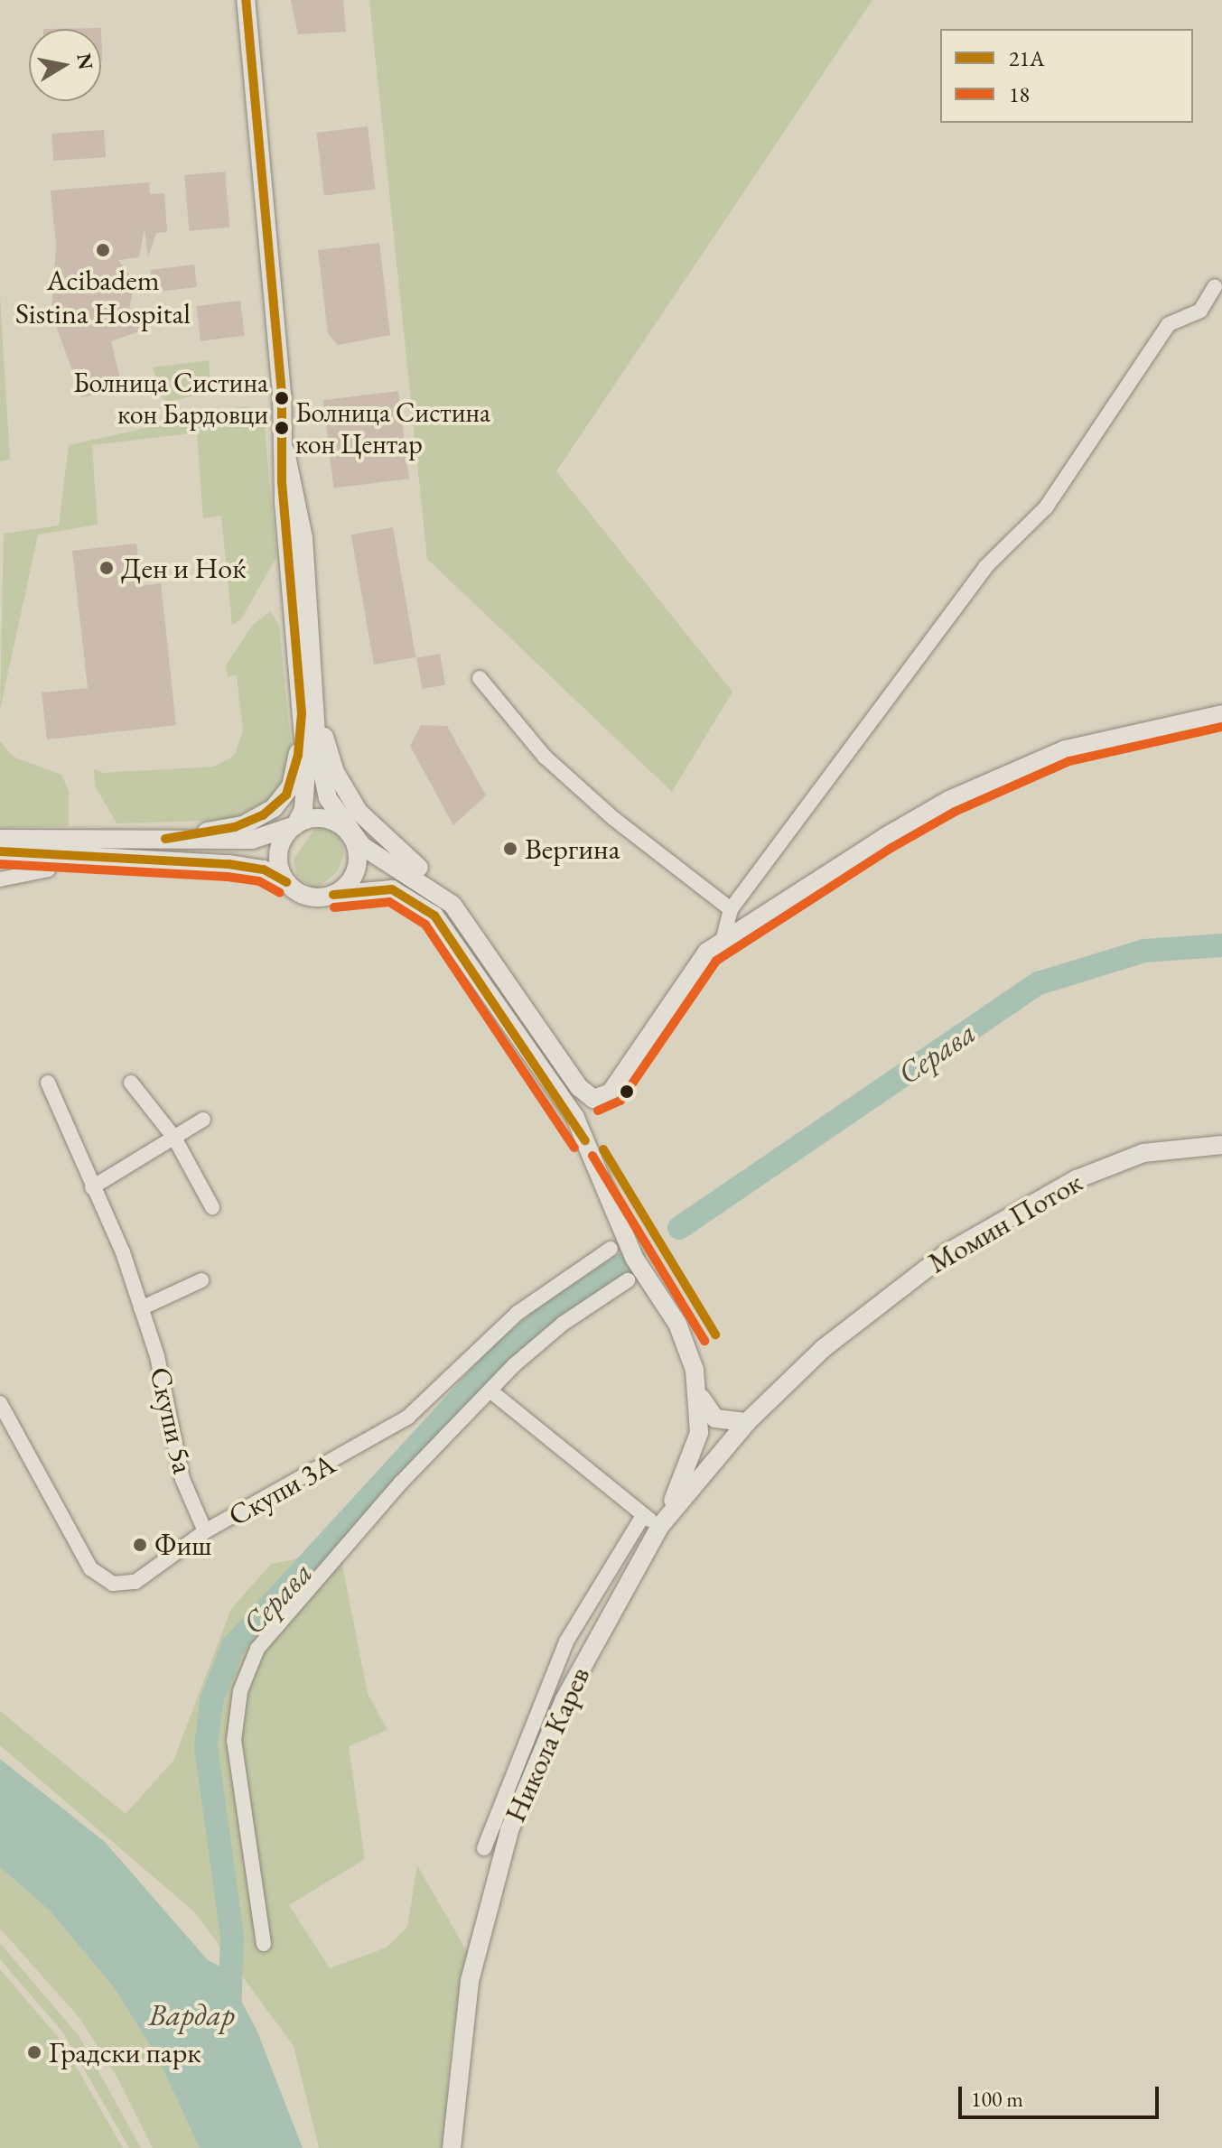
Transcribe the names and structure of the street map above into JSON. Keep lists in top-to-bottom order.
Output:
{
  "streets": {
    "street": [
      "Момин Поток",
      "Скупи 5а",
      "Скупи 3А",
      "Никола Карев"
    ]
  },
  "crossings": [
    ["Момин Поток", "Никола Карев"],
    ["Скупи 5а", "Скупи 3А"]
  ],
  "water": ["Серава", "Вардар"],
  "places": [
    "Acibadem Sistina Hospital",
    "Болница Систина кон Бардовци",
    "Болница Систина кон Центар",
    "Ден и Ноќ",
    "Вергина",
    "Фиш",
    "Градски парк"
  ],
  "lines": ["transit line 21A", "transit line 18"],
  "legend": ["21A", "18"],
  "scale_bar": "100 m",
  "north": "right"
}
